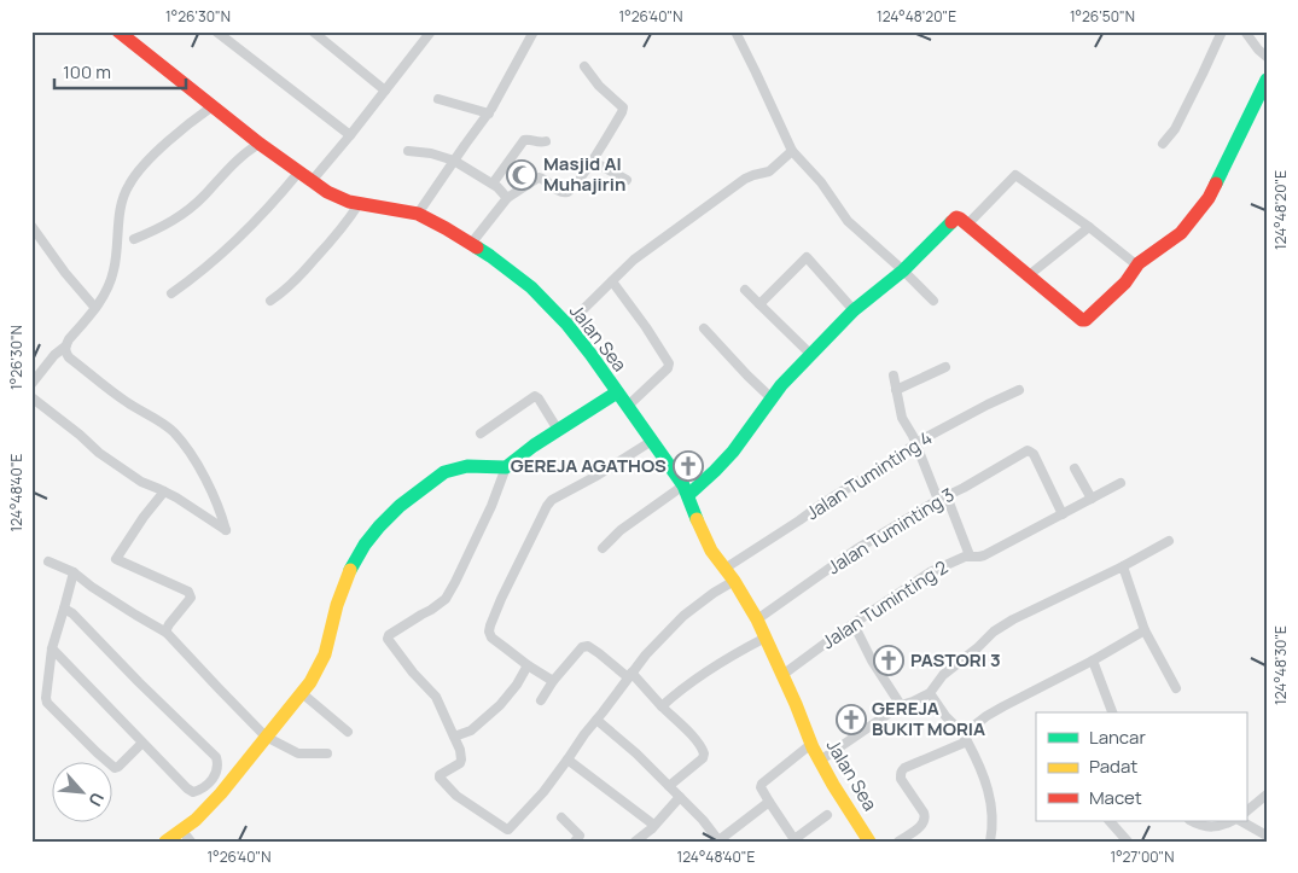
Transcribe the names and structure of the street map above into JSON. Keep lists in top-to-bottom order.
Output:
{
  "streets": {
    "street": [
      "Jalan Sea",
      "Jalan Tuminting 4",
      "Jalan Tuminting 3",
      "Jalan Tuminting 2"
    ]
  },
  "crossings": [
    ["Jalan Sea", "Jalan Tuminting 4"],
    ["Jalan Sea", "Jalan Tuminting 3"],
    ["Jalan Sea", "Jalan Tuminting 2"],
    ["Jalan Tuminting 3", "Jalan Tuminting 2"]
  ],
  "places": {
    "mosque": ["Masjid Al Muhajirin"],
    "church": ["GEREJA AGATHOS", "PASTORI 3", "GEREJA BUKIT MORIA"]
  },
  "legend": ["Lancar", "Padat", "Macet"],
  "scale_bar": "100 m",
  "north": "bottom right",
  "coordinates": [
    "1°26'30\"N",
    "1°26'40\"N",
    "124°48'20\"E",
    "1°26'50\"N",
    "124°48'40\"E",
    "124°48'30\"E",
    "1°27'00\"N"
  ]
}
